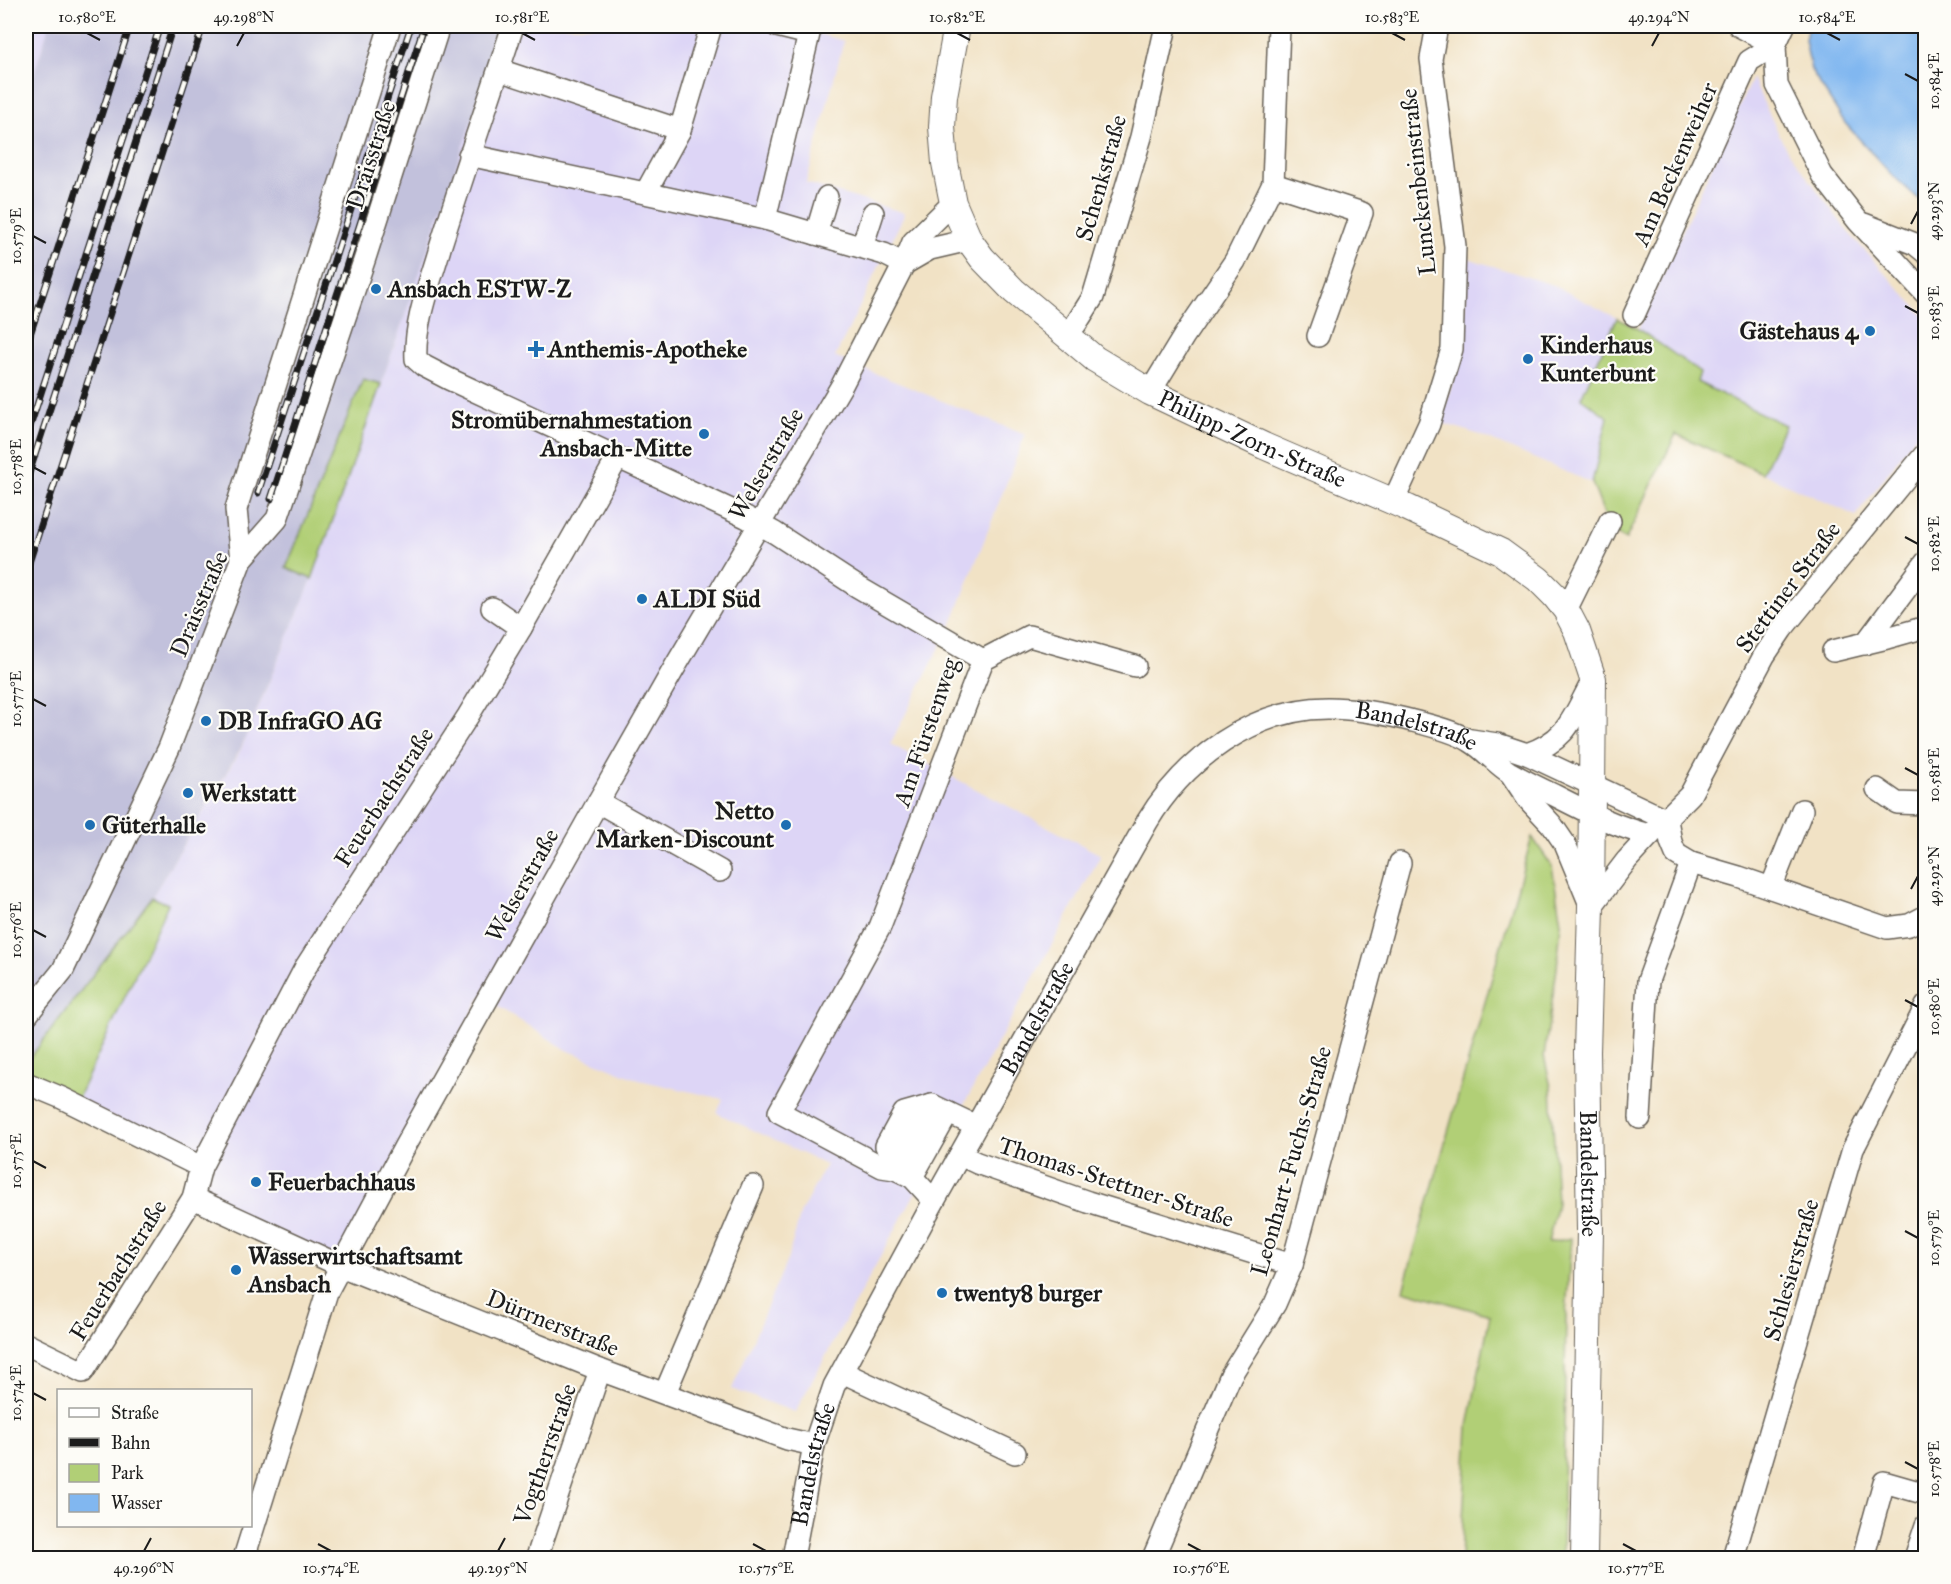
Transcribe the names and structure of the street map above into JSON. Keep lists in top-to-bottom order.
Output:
{
  "streets": {
    "main road": ["Philipp-Zorn-Straße", "Bandelstraße"],
    "street": [
      "Draisstraße",
      "Am Beckenweiher",
      "Schenkstraße",
      "Lunckenbeinstraße",
      "Welserstraße",
      "Stettiner Straße",
      "Am Fürstenweg",
      "Feuerbachstraße",
      "Leonhart-Fuchs-Straße",
      "Thomas-Stettner-Straße",
      "Schlesierstraße",
      "Dürrnerstraße",
      "Vogtherrstraße"
    ]
  },
  "crossings": [
    ["Schenkstraße", "Philipp-Zorn-Straße"],
    ["Lunckenbeinstraße", "Philipp-Zorn-Straße"],
    ["Philipp-Zorn-Straße", "Welserstraße"],
    ["Philipp-Zorn-Straße", "Bandelstraße"],
    ["Welserstraße", "Am Fürstenweg"],
    ["Welserstraße", "Dürrnerstraße"],
    ["Stettiner Straße", "Bandelstraße"],
    ["Bandelstraße", "Thomas-Stettner-Straße"],
    ["Bandelstraße", "Dürrnerstraße"],
    ["Feuerbachstraße", "Dürrnerstraße"],
    ["Leonhart-Fuchs-Straße", "Thomas-Stettner-Straße"],
    ["Dürrnerstraße", "Vogtherrstraße"]
  ],
  "places": {
    "other": [
      "Ansbach ESTW-Z",
      "Gästehaus 4",
      "Kinderhaus Kunterbunt",
      "Stromübernahmestation Ansbach-Mitte",
      "ALDI Süd",
      "DB InfraGO AG",
      "Werkstatt",
      "Güterhalle",
      "Netto Marken-Discount",
      "Feuerbachhaus",
      "Wasserwirtschaftsamt Ansbach",
      "twenty8 burger"
    ],
    "health": ["Anthemis-Apotheke"]
  },
  "legend": [
    "Straße",
    "Bahn",
    "Park",
    "Wasser"
  ],
  "coordinates": [
    "10.580°E",
    "49.298°N",
    "10.581°E",
    "10.582°E",
    "10.583°E",
    "49.294°N",
    "10.584°E",
    "49.293°N",
    "10.579°E",
    "10.578°E",
    "10.577°E",
    "49.292°N",
    "10.576°E",
    "10.575°E",
    "10.574°E",
    "49.296°N",
    "49.295°N"
  ]
}
